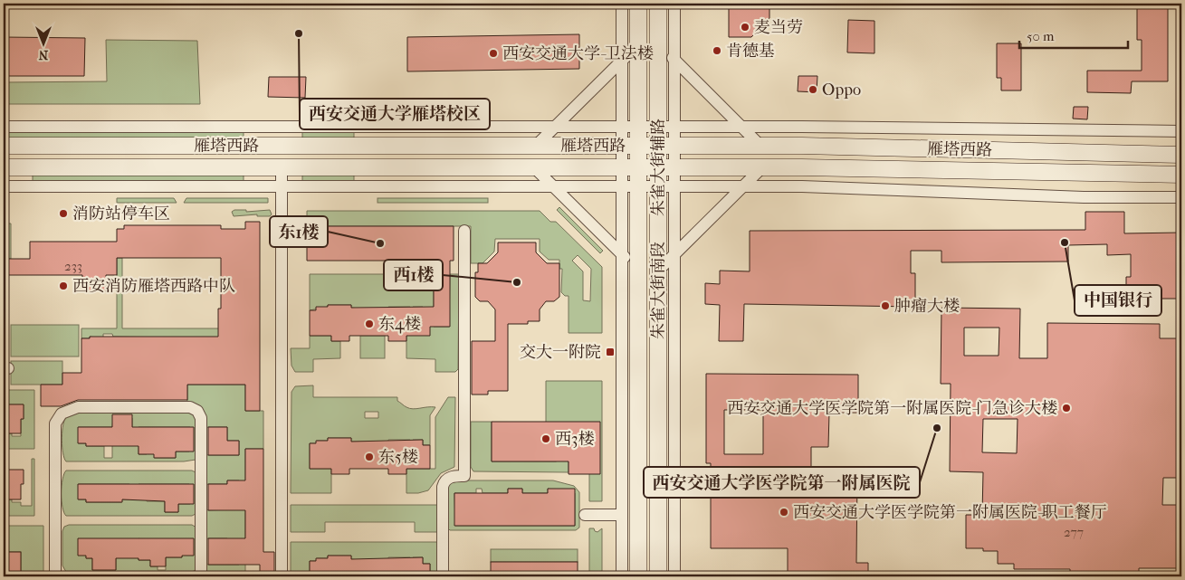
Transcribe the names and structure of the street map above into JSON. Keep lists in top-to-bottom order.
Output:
{
  "streets": {
    "main road": ["雁塔西路", "朱雀大街南段"],
    "street": ["朱雀大街辅路"]
  },
  "crossings": [
    ["雁塔西路", "朱雀大街辅路"],
    ["雁塔西路", "朱雀大街南段"]
  ],
  "places": {
    "other": [
      "麦当劳",
      "西安交通大学雁塔校区",
      "肯德基",
      "西安交通大学-卫法楼",
      "Oppo",
      "消防站停车区",
      "中国银行",
      "东1楼",
      "西1楼",
      "西安消防雁塔西路中队",
      "肿瘤大楼",
      "东4楼",
      "西安交通大学医学院第一附属医院-门急诊大楼",
      "西安交通大学医学院第一附属医院",
      "西3楼",
      "东5楼",
      "西安交通大学医学院第一附属医院-职工餐厅"
    ],
    "transit": ["交大一附院"]
  },
  "house_numbers": ["233", "277"],
  "scale_bar": "50 m",
  "north": "bottom"
}
